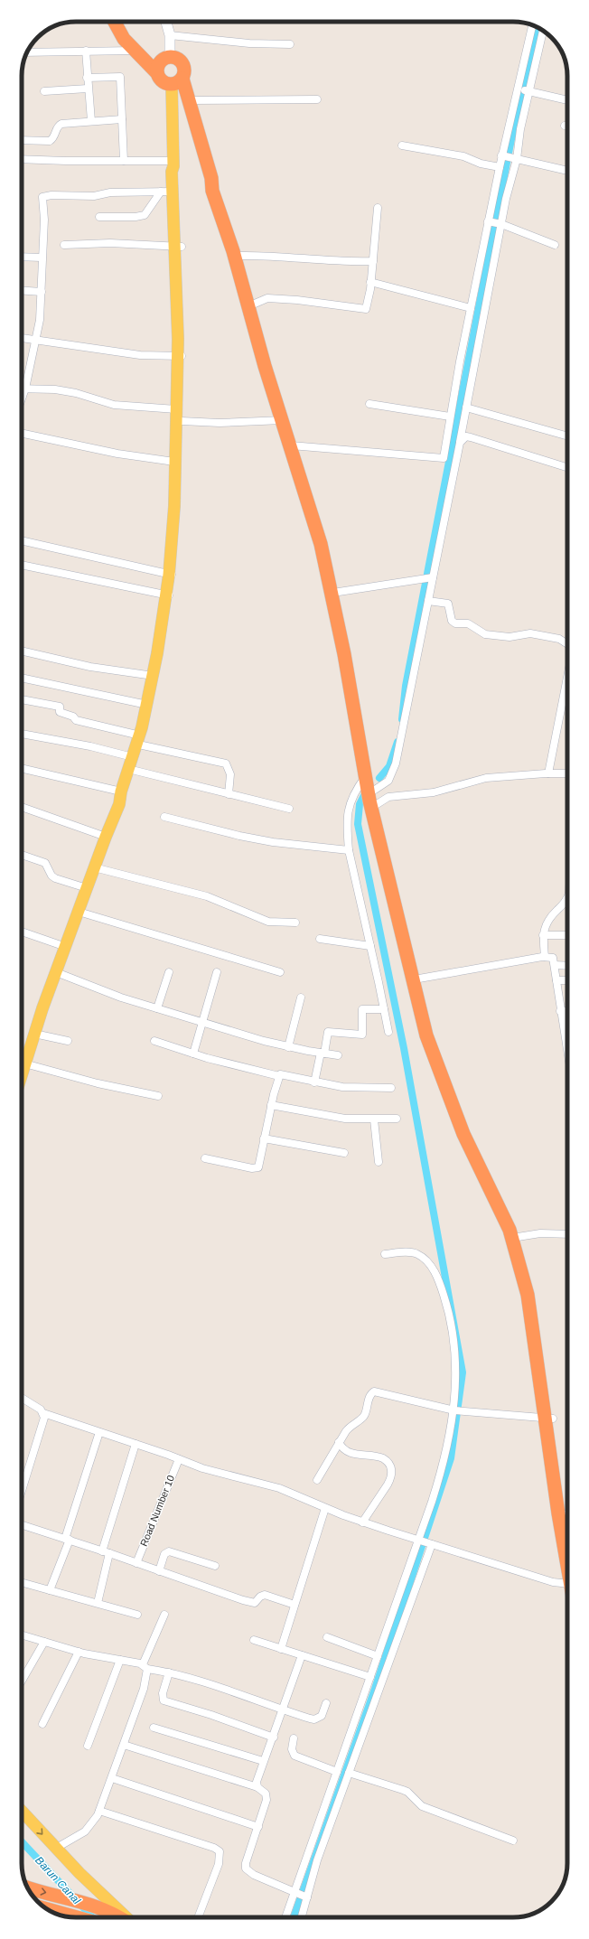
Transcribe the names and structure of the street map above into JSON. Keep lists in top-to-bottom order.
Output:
{
  "streets": {
    "street": ["Road Number 10"]
  },
  "water": ["Barun Canal"]
}
